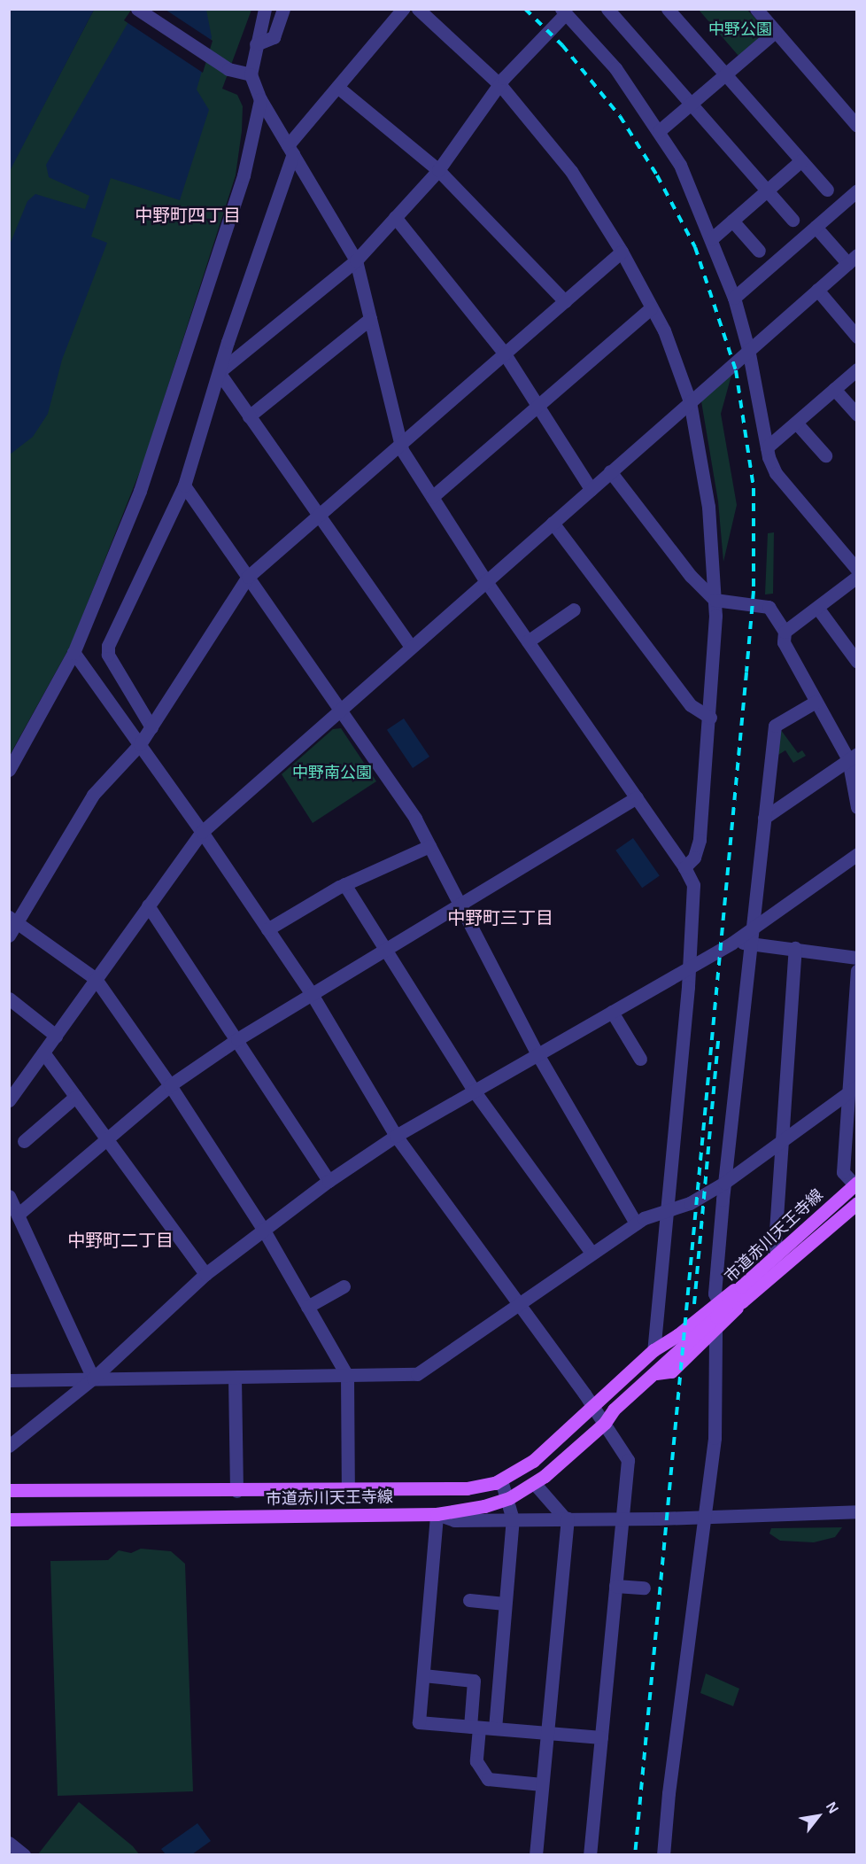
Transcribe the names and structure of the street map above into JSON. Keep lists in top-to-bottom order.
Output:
{
  "streets": {
    "main road": ["市道赤川天王寺線"]
  },
  "districts": ["中野町四丁目", "中野町三丁目", "中野町二丁目"],
  "parks": ["中野公園", "中野南公園"],
  "north": "top right"
}
